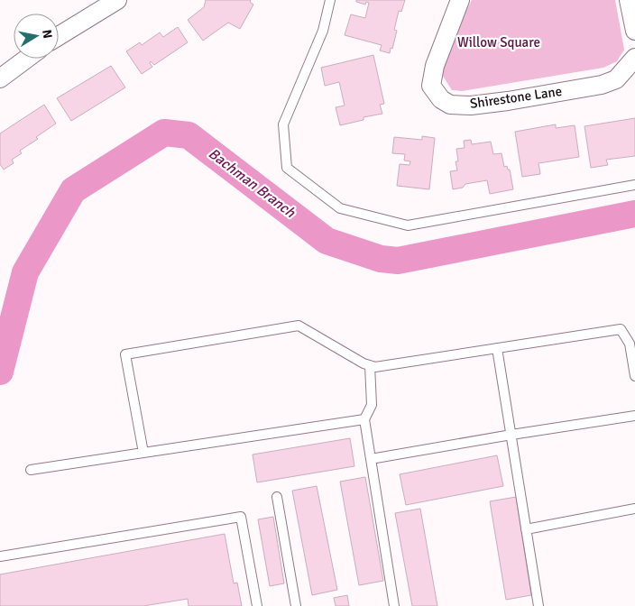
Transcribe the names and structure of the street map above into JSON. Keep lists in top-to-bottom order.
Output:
{
  "streets": {
    "street": ["Shirestone Lane"]
  },
  "water": ["Bachman Branch"],
  "parks": ["Willow Square"],
  "north": "right"
}
